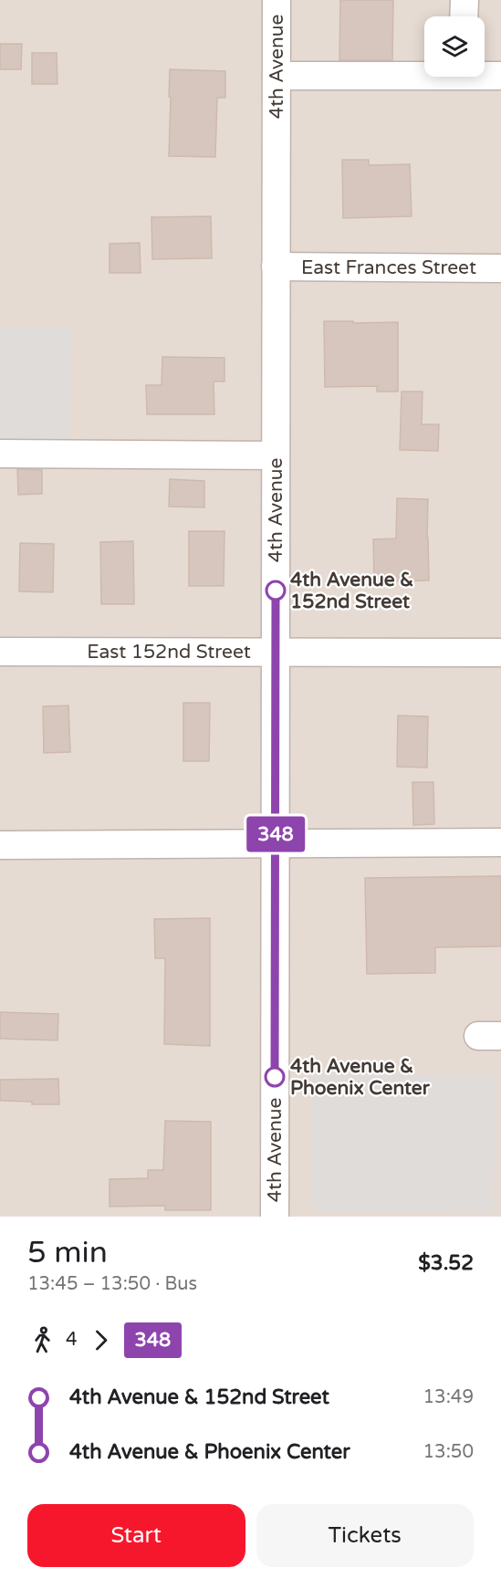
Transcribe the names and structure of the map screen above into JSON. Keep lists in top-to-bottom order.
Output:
{
  "streets": {
    "street": ["4th Avenue", "East Frances Street", "East 152nd Street"]
  },
  "crossings": [
    ["4th Avenue", "East Frances Street"],
    ["4th Avenue", "East 152nd Street"]
  ],
  "places": ["4th Avenue & 152nd Street", "4th Avenue & Phoenix Center"],
  "lines": ["bus line 348"],
  "page": {
    "on_map": "348",
    "heading": ["5 min", "13:45 – 13:50 · Bus", "$3.52"],
    "legs": ["4", "348"],
    "list": [
      {
        "name": "4th Avenue & 152nd Street",
        "value": "13:49"
      },
      {
        "name": "4th Avenue & Phoenix Center",
        "value": "13:50"
      }
    ],
    "buttons": ["Start", "Tickets"]
  }
}
